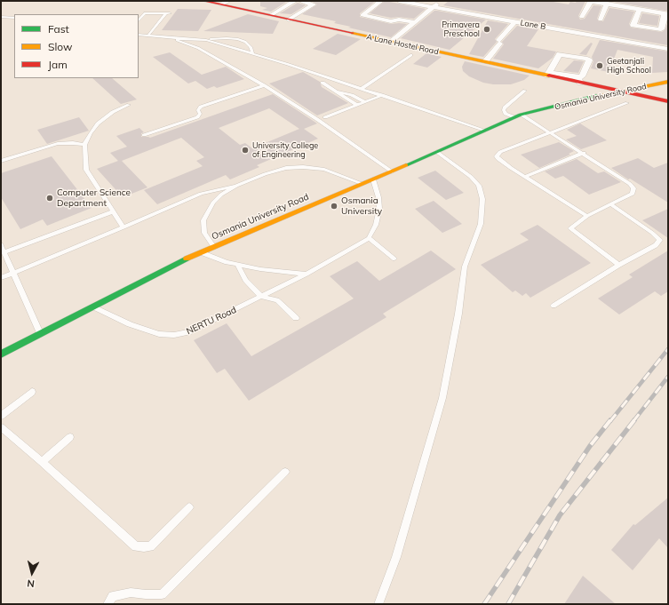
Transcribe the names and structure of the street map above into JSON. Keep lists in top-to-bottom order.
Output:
{
  "streets": {
    "main road": ["A Lane Hostel Road", "Osmania University Road"],
    "street": ["Lane B"],
    "lane": ["NERTU Road"]
  },
  "crossings": [
    ["A Lane Hostel Road", "Osmania University Road"],
    ["Osmania University Road", "NERTU Road"]
  ],
  "places": [
    "Primavera Preschool",
    "Geetanjali High School",
    "University College of Engineering",
    "Computer Science Department",
    "Osmania University"
  ],
  "legend": ["Fast", "Slow", "Jam"],
  "north": "bottom"
}
